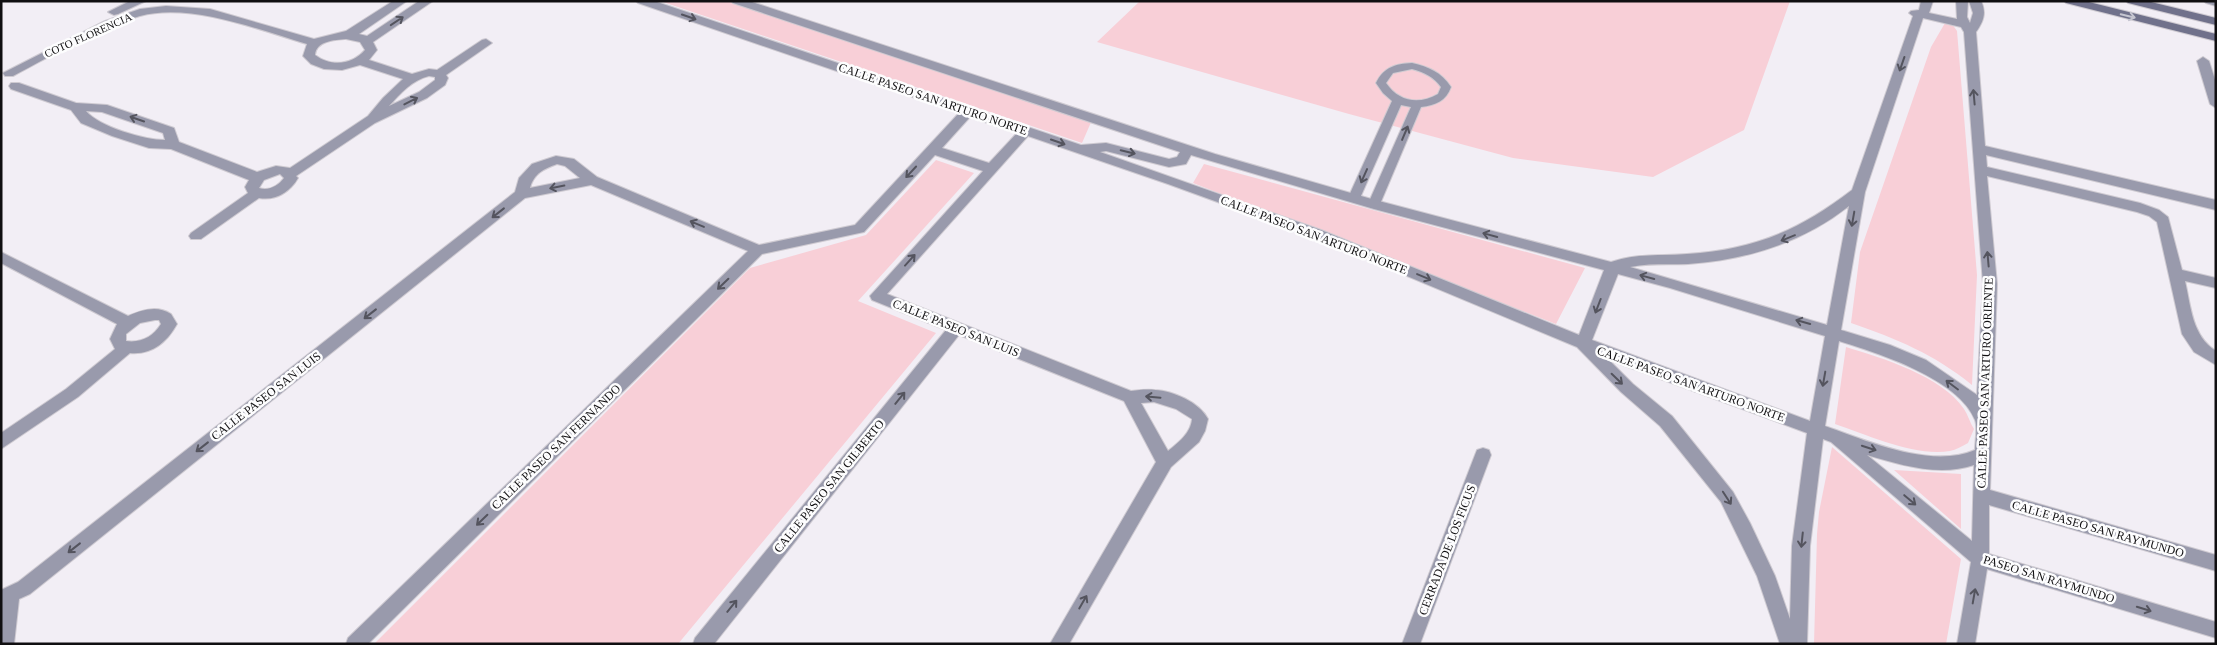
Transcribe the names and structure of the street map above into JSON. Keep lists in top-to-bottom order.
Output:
{
  "streets": {
    "street": [
      "COTO FLORENCIA",
      "CALLE PASEO SAN ARTURO NORTE",
      "CALLE PASEO SAN LUIS",
      "CALLE PASEO SAN ARTURO ORIENTE",
      "CALLE PASEO SAN FERNANDO",
      "CALLE PASEO SAN GILBERTO",
      "CALLE PASEO SAN RAYMUNDO",
      "CERRADA DE LOS FICUS",
      "PASEO SAN RAYMUNDO"
    ]
  },
  "crossings": [
    ["CALLE PASEO SAN ARTURO NORTE", "CALLE PASEO SAN LUIS"],
    ["CALLE PASEO SAN ARTURO NORTE", "CALLE PASEO SAN ARTURO ORIENTE"],
    ["CALLE PASEO SAN ARTURO NORTE", "PASEO SAN RAYMUNDO"],
    ["CALLE PASEO SAN LUIS", "CALLE PASEO SAN FERNANDO"],
    ["CALLE PASEO SAN LUIS", "CALLE PASEO SAN GILBERTO"],
    ["CALLE PASEO SAN ARTURO ORIENTE", "CALLE PASEO SAN RAYMUNDO"],
    ["CALLE PASEO SAN ARTURO ORIENTE", "PASEO SAN RAYMUNDO"]
  ],
  "one_way": ["CALLE PASEO SAN FERNANDO", "CALLE PASEO SAN GILBERTO", "PASEO SAN RAYMUNDO"]
}
